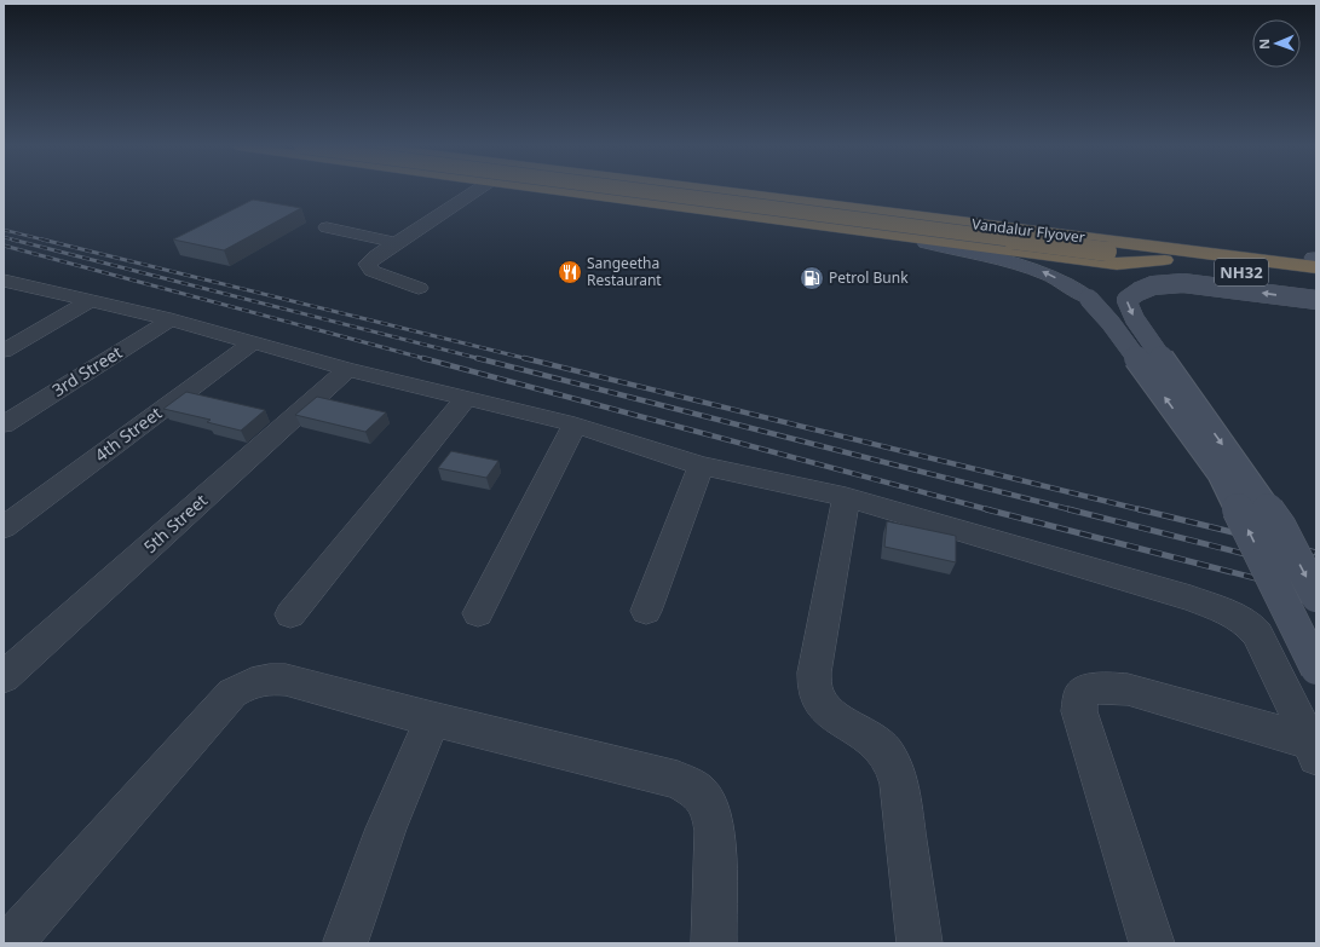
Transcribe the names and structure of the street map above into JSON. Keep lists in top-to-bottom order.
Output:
{
  "streets": {
    "highway": ["Vandalur Flyover", "NH32"],
    "street": ["3rd Street", "4th Street", "5th Street"]
  },
  "crossings": [
    ["Vandalur Flyover", "NH32"]
  ],
  "places": {
    "restaurant": ["Sangeetha Restaurant"],
    "fuel station": ["Petrol Bunk"]
  },
  "north": "left"
}
